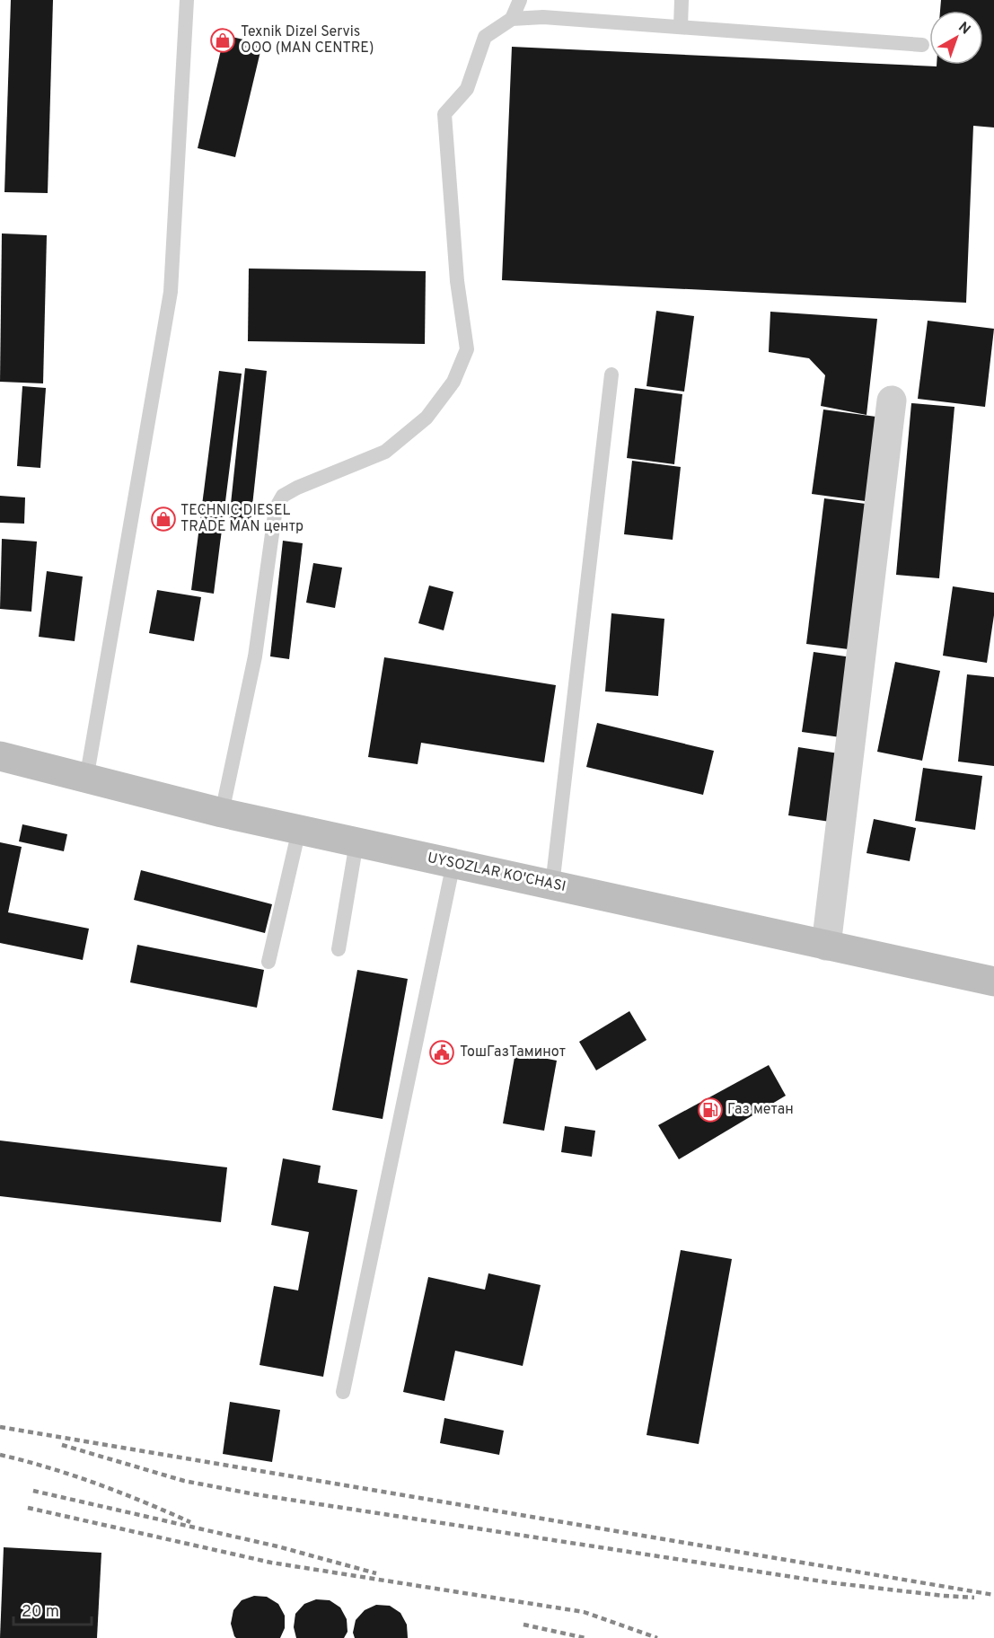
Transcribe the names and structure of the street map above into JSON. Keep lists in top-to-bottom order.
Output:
{
  "streets": {
    "main road": ["UYSOZLAR KO'CHASI"]
  },
  "places": {
    "shop": ["Texnik Dizel Servis OOO (MAN CENTRE)", "TECHNIC DIESEL TRADE MAN центр"],
    "public building": ["ТошГазТаминот"],
    "fuel station": ["Газ метан"]
  },
  "scale_bar": "20 m",
  "north": "top right"
}
